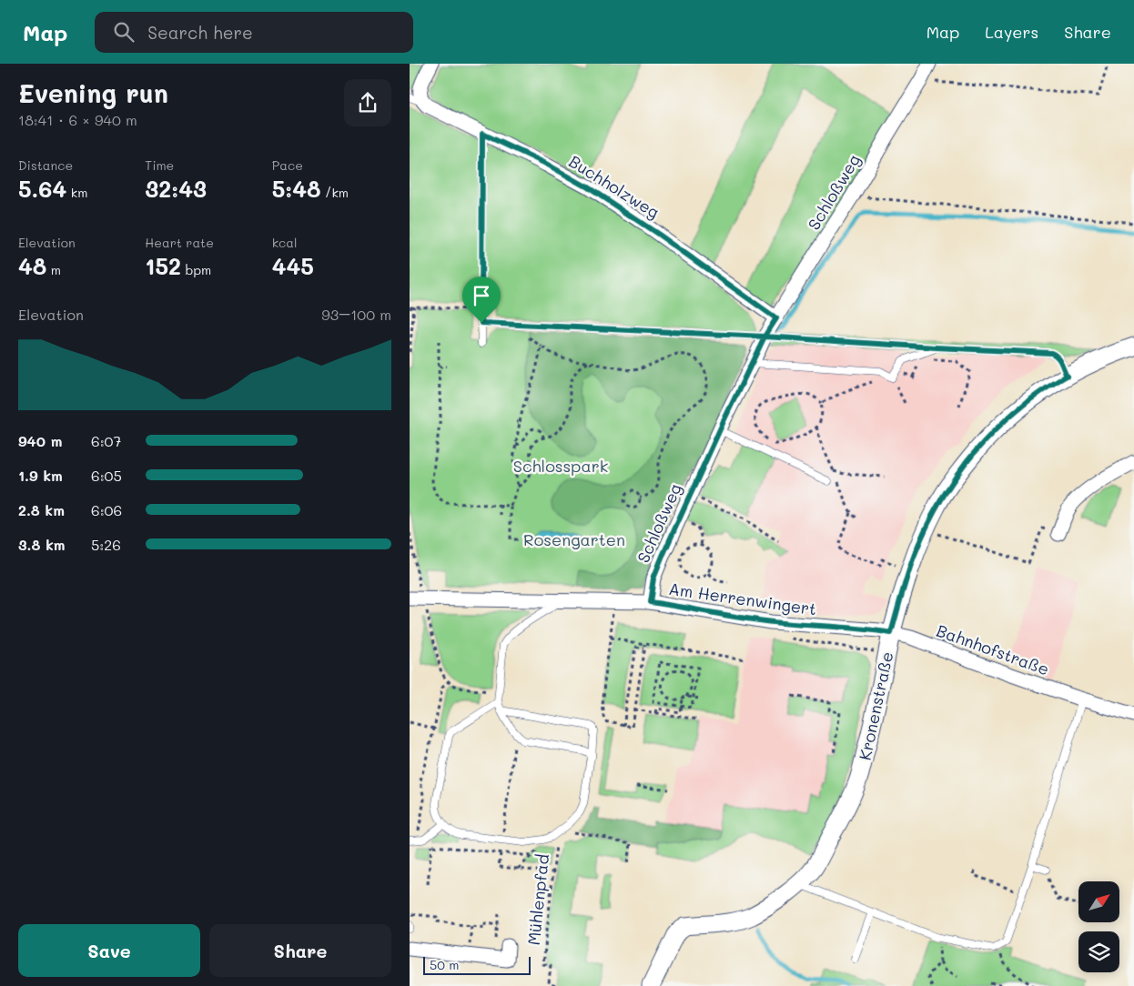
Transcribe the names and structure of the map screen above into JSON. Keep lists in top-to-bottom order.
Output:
{
  "streets": {
    "street": [
      "Buchholzweg",
      "Schloßweg",
      "Am Herrenwingert",
      "Bahnhofstraße",
      "Kronenstraße"
    ],
    "path": ["Mühlenpfad"]
  },
  "crossings": [
    ["Buchholzweg", "Schloßweg"],
    ["Schloßweg", "Am Herrenwingert"],
    ["Am Herrenwingert", "Bahnhofstraße"],
    ["Am Herrenwingert", "Kronenstraße"],
    ["Bahnhofstraße", "Kronenstraße"]
  ],
  "parks": ["Schlosspark", "Rosengarten"],
  "scale_bar": "50 m",
  "north": "top right",
  "page": {
    "header": "Map",
    "search": "Search here",
    "nav": ["Map", "Layers", "Share"],
    "heading": ["Evening run", "18:41 · 6 × 940 m"],
    "stats": [
      ["Distance", "5.64 km"],
      ["Time", "32:43"],
      ["Pace", "5:48 /km"],
      ["Elevation", "48 m"],
      ["Heart rate", "152 bpm"],
      ["kcal", "445"]
    ],
    "chart": ["Elevation", "93–100 m"],
    "list": [
      {
        "name": "940 m",
        "note": "6:07"
      },
      {
        "name": "1.9 km",
        "note": "6:05"
      },
      {
        "name": "2.8 km",
        "note": "6:06"
      },
      {
        "name": "3.8 km",
        "note": "5:26"
      }
    ],
    "buttons": ["Save", "Share"],
    "scale": "50 m"
  }
}
